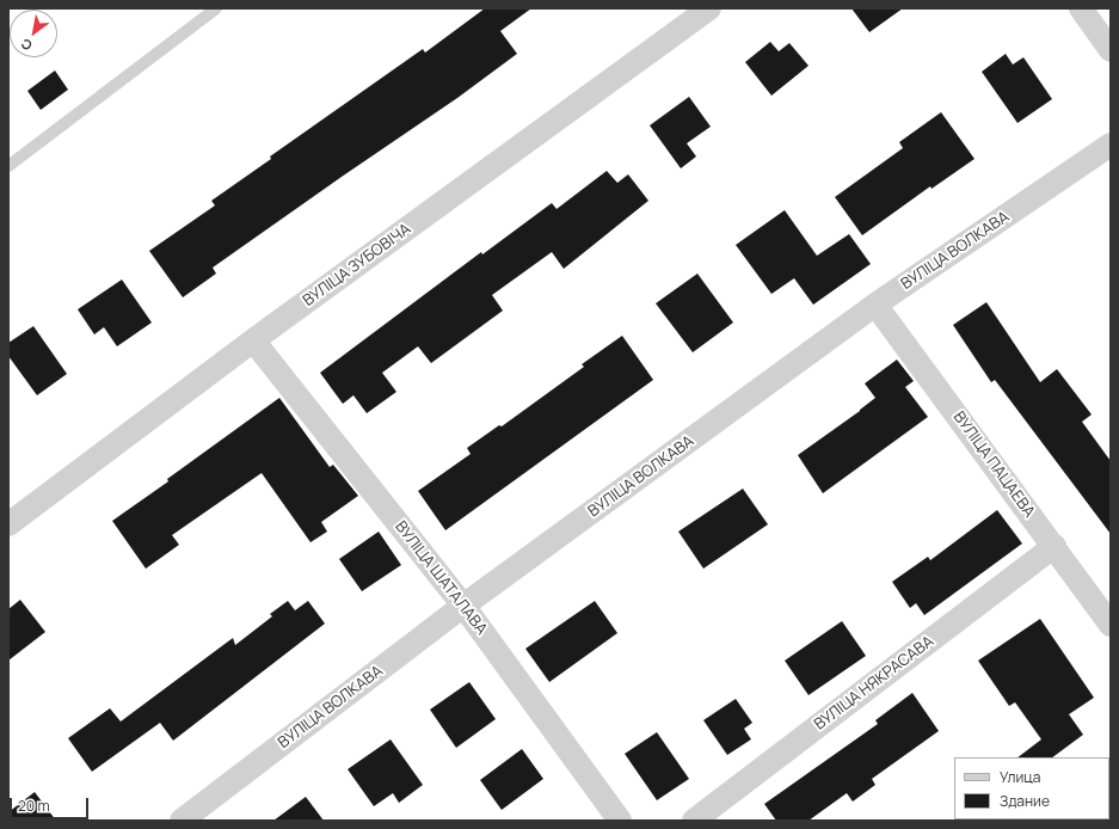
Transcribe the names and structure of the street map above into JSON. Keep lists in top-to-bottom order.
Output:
{
  "streets": {
    "street": [
      "ВУЛІЦА ВОЛКАВА",
      "ВУЛІЦА ЗУБОВІЧА",
      "ВУЛІЦА ПАЦАЕВА",
      "ВУЛІЦА ШАТАЛАВА",
      "ВУЛІЦА НЯКРАСАВА"
    ]
  },
  "crossings": [
    ["ВУЛІЦА ВОЛКАВА", "ВУЛІЦА ПАЦАЕВА"],
    ["ВУЛІЦА ВОЛКАВА", "ВУЛІЦА ШАТАЛАВА"],
    ["ВУЛІЦА ЗУБОВІЧА", "ВУЛІЦА ШАТАЛАВА"],
    ["ВУЛІЦА ПАЦАЕВА", "ВУЛІЦА НЯКРАСАВА"]
  ],
  "legend": ["Улица", "Здание"],
  "scale_bar": "20 m",
  "north": "bottom left"
}
